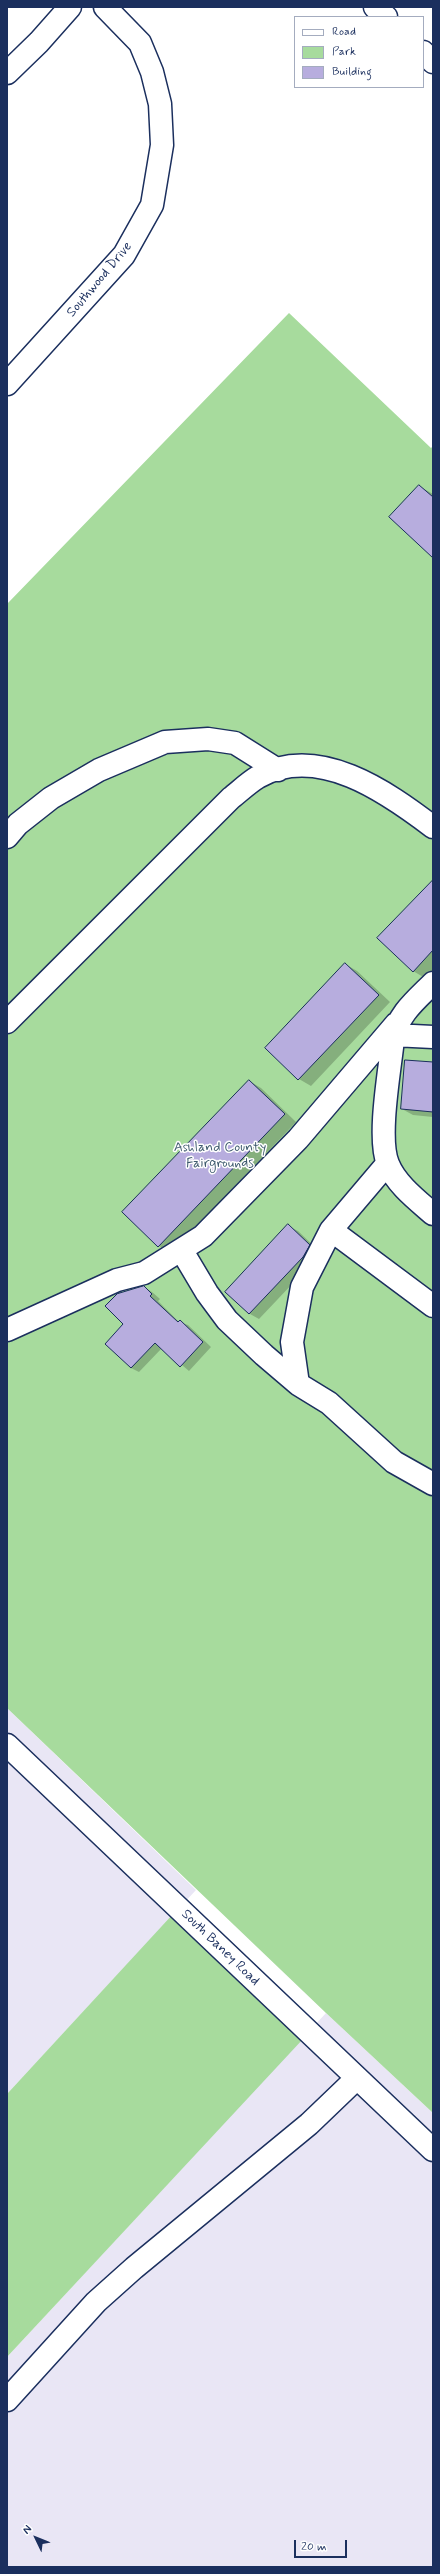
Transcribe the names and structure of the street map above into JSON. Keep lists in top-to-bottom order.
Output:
{
  "streets": {
    "street": ["Southwood Drive", "South Baney Road"]
  },
  "parks": ["Ashland County Fairgrounds"],
  "legend": ["Road", "Park", "Building"],
  "scale_bar": "20 m",
  "north": "top left"
}
